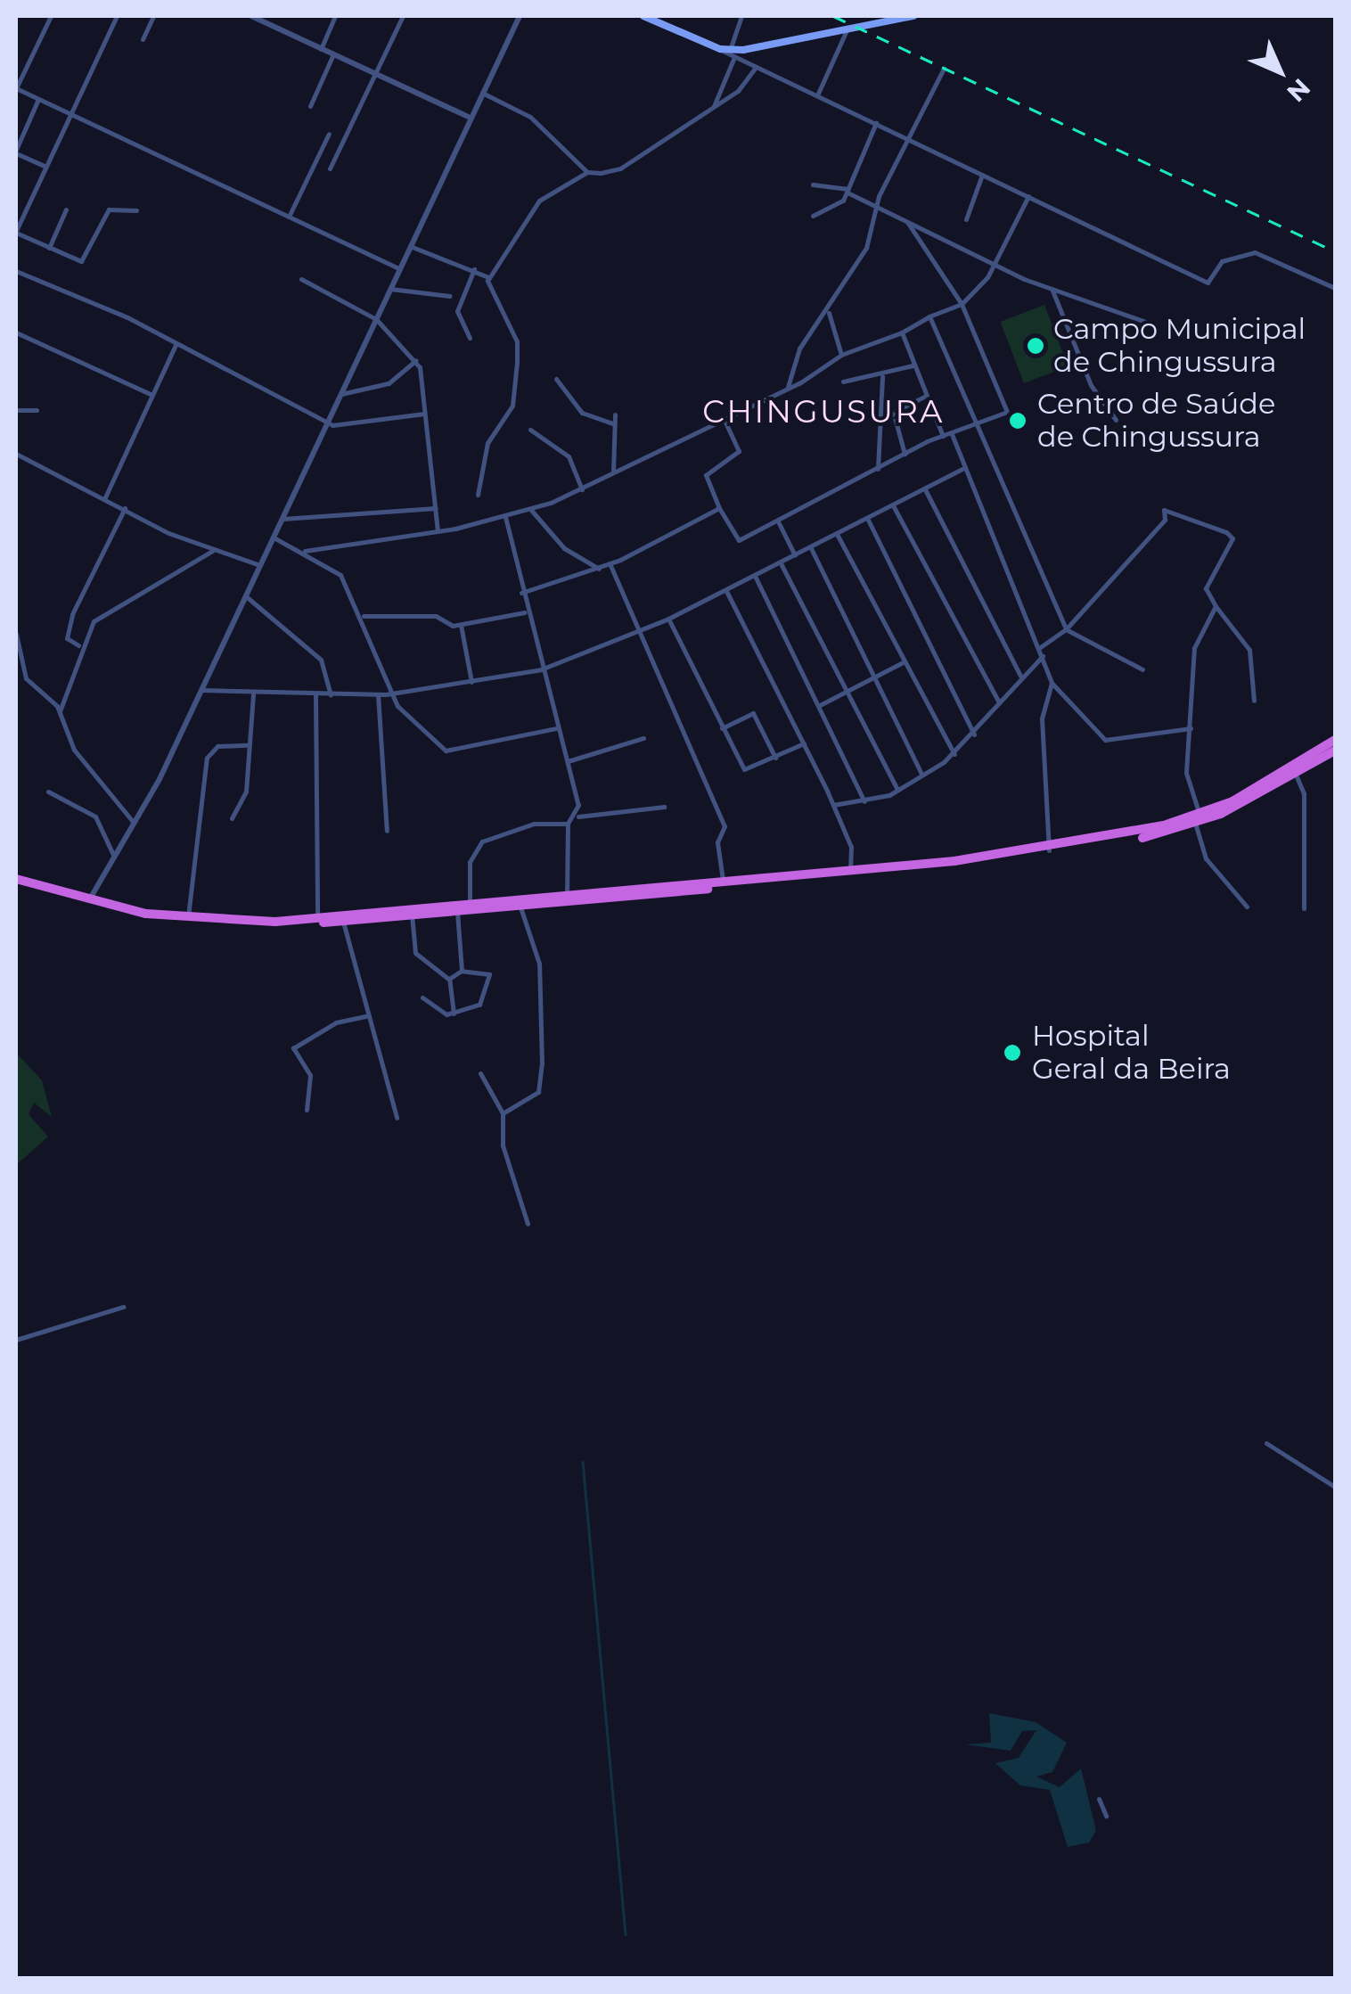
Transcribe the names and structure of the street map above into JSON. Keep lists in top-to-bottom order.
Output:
{
  "districts": ["CHINGUSURA"],
  "places": ["Campo Municipal de Chingussura", "Centro de Saúde de Chingussura", "Hospital Geral da Beira"],
  "north": "bottom right"
}
